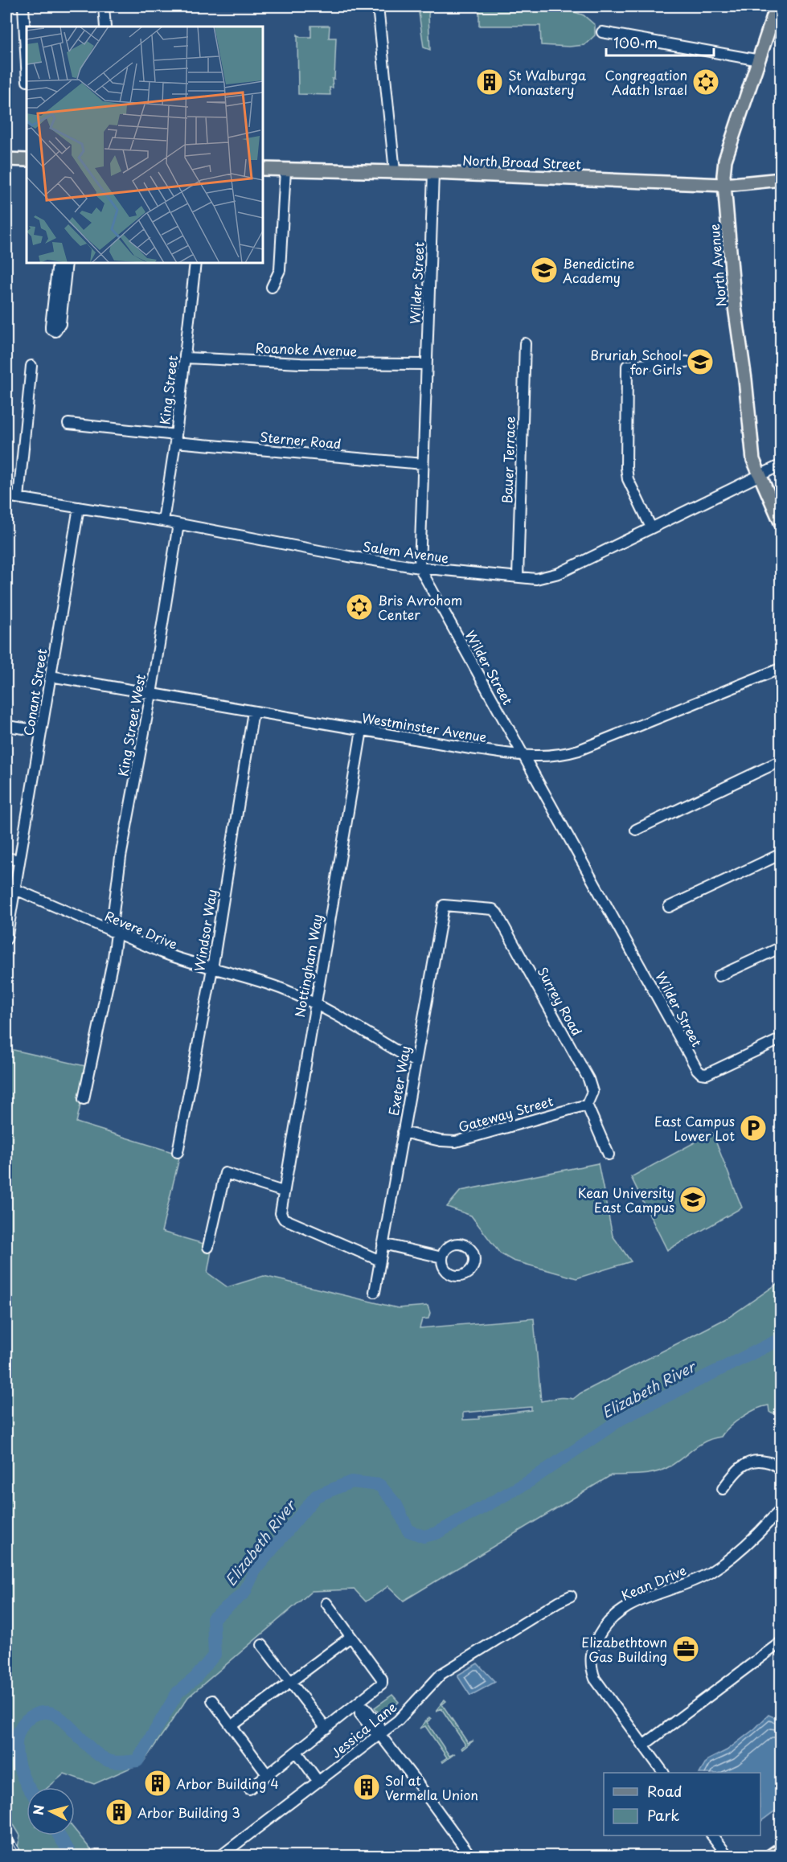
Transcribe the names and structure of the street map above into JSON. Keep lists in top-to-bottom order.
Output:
{
  "streets": {
    "main road": ["North Broad Street", "North Avenue"],
    "street": [
      "Wilder Street",
      "Roanoke Avenue",
      "King Street",
      "Sterner Road",
      "Bauer Terrace",
      "Salem Avenue",
      "Conant Street",
      "King Street West",
      "Westminster Avenue",
      "Revere Drive",
      "Windsor Way",
      "Nottingham Way",
      "Surrey Road",
      "Exeter Way",
      "Gateway Street",
      "Kean Drive",
      "Jessica Lane"
    ]
  },
  "crossings": [
    ["North Broad Street", "North Avenue"],
    ["North Broad Street", "Wilder Street"],
    ["North Avenue", "Salem Avenue"],
    ["Wilder Street", "Roanoke Avenue"],
    ["Wilder Street", "Sterner Road"],
    ["Wilder Street", "Salem Avenue"],
    ["Wilder Street", "Westminster Avenue"],
    ["Roanoke Avenue", "King Street"],
    ["King Street", "Sterner Road"],
    ["King Street", "Salem Avenue"],
    ["Bauer Terrace", "Salem Avenue"],
    ["Salem Avenue", "Conant Street"],
    ["Salem Avenue", "King Street West"],
    ["Conant Street", "Westminster Avenue"],
    ["Conant Street", "Revere Drive"],
    ["King Street West", "Westminster Avenue"],
    ["King Street West", "Revere Drive"],
    ["Westminster Avenue", "Windsor Way"],
    ["Westminster Avenue", "Nottingham Way"],
    ["Revere Drive", "Windsor Way"],
    ["Revere Drive", "Nottingham Way"],
    ["Revere Drive", "Exeter Way"],
    ["Nottingham Way", "Exeter Way"],
    ["Surrey Road", "Exeter Way"],
    ["Surrey Road", "Gateway Street"],
    ["Exeter Way", "Gateway Street"]
  ],
  "water": ["Elizabeth River"],
  "places": {
    "building": [
      "St Walburga Monastery",
      "Arbor Building 4",
      "Sol at Vermella Union",
      "Arbor Building 3"
    ],
    "synagogue": ["Congregation Adath Israel", "Bris Avrohom Center"],
    "school or university": ["Benedictine Academy", "Bruriah School for Girls", "Kean University East Campus"],
    "parking": ["East Campus Lower Lot"],
    "office": ["Elizabethtown Gas Building"]
  },
  "legend": ["Road", "Park"],
  "scale_bar": "100 m",
  "north": "left"
}
